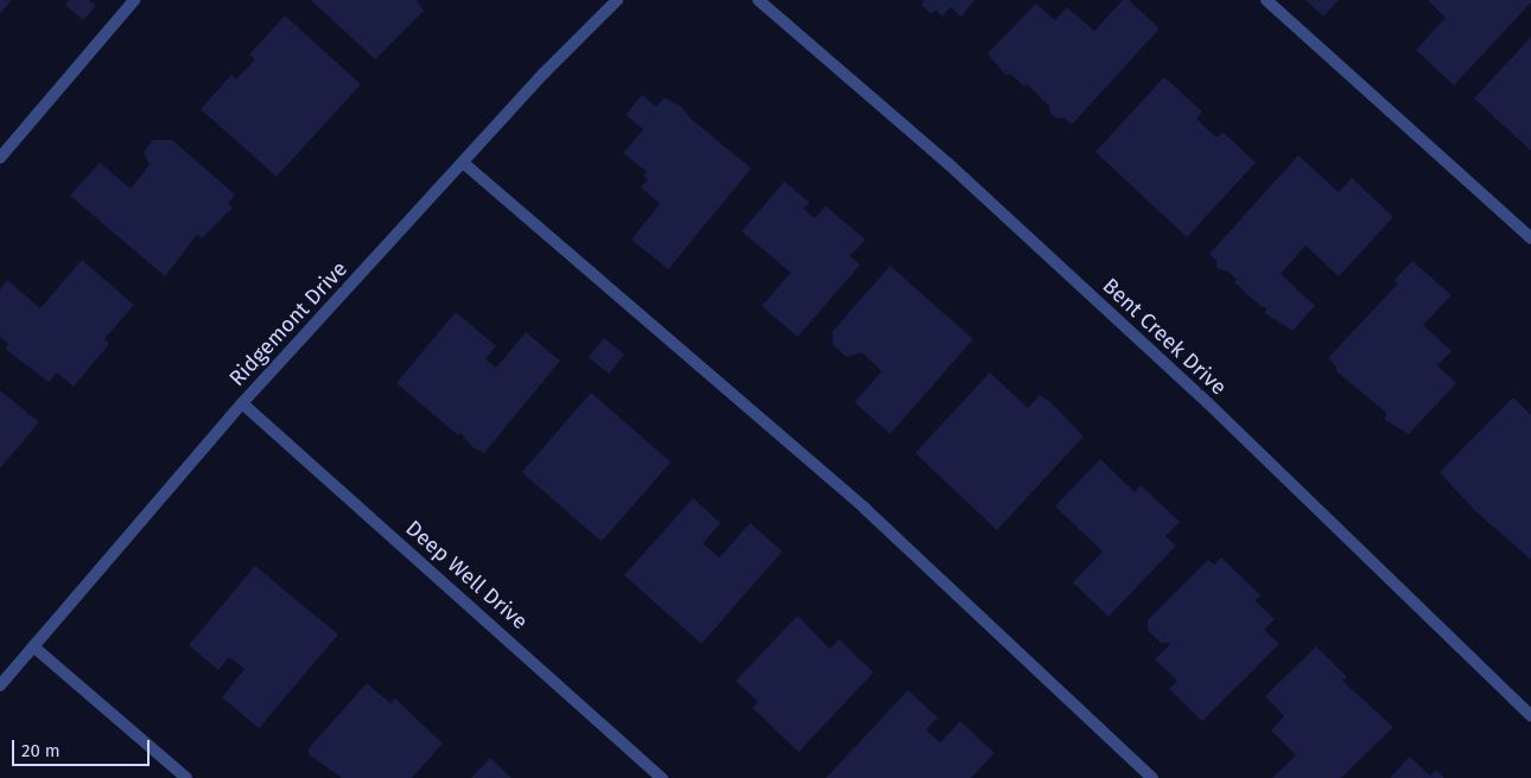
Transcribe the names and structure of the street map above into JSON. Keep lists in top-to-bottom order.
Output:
{
  "streets": {
    "street": ["Ridgemont Drive", "Bent Creek Drive", "Deep Well Drive"]
  },
  "crossings": [
    ["Ridgemont Drive", "Deep Well Drive"]
  ],
  "scale_bar": "20 m"
}
